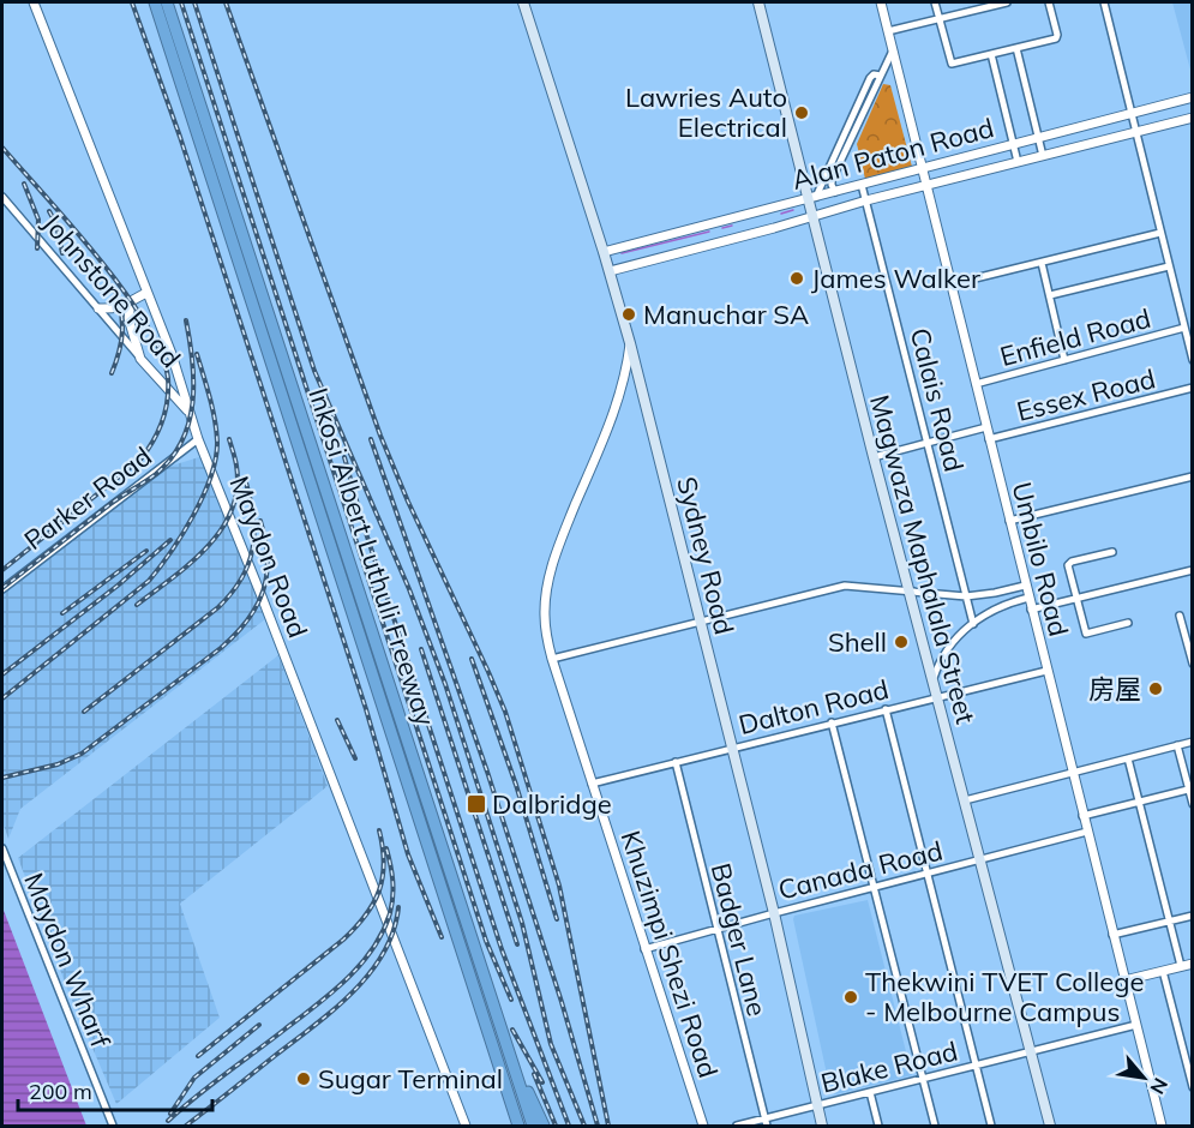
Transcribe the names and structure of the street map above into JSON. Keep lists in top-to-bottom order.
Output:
{
  "streets": {
    "highway": ["Inkosi Albert Luthuli Freeway"],
    "main road": ["Sydney Road", "Magwaza Maphalala Street"],
    "street": [
      "Alan Paton Road",
      "Johnstone Road",
      "Enfield Road",
      "Essex Road",
      "Calais Road",
      "Parker Road",
      "Maydon Road",
      "Umbilo Road",
      "Dalton Road",
      "Canada Road",
      "Badger Lane",
      "Khuzimpi Shezi Road",
      "Maydon Wharf",
      "Blake Road"
    ]
  },
  "crossings": [
    ["Alan Paton Road", "Calais Road"],
    ["Alan Paton Road", "Sydney Road"],
    ["Alan Paton Road", "Magwaza Maphalala Street"],
    ["Alan Paton Road", "Umbilo Road"],
    ["Johnstone Road", "Maydon Road"],
    ["Enfield Road", "Umbilo Road"],
    ["Essex Road", "Umbilo Road"],
    ["Parker Road", "Maydon Road"],
    ["Sydney Road", "Dalton Road"],
    ["Sydney Road", "Canada Road"],
    ["Sydney Road", "Khuzimpi Shezi Road"],
    ["Sydney Road", "Blake Road"],
    ["Magwaza Maphalala Street", "Dalton Road"],
    ["Magwaza Maphalala Street", "Canada Road"],
    ["Magwaza Maphalala Street", "Blake Road"],
    ["Umbilo Road", "Dalton Road"],
    ["Umbilo Road", "Canada Road"],
    ["Umbilo Road", "Blake Road"],
    ["Dalton Road", "Badger Lane"],
    ["Dalton Road", "Khuzimpi Shezi Road"],
    ["Canada Road", "Badger Lane"],
    ["Canada Road", "Khuzimpi Shezi Road"],
    ["Badger Lane", "Blake Road"]
  ],
  "places": {
    "other": [
      "Lawries Auto Electrical",
      "James Walker",
      "Manuchar SA",
      "Shell",
      "房屋",
      "Thekwini TVET College - Melbourne Campus",
      "Sugar Terminal"
    ],
    "transit": ["Dalbridge"]
  },
  "scale_bar": "200 m",
  "north": "bottom right"
}
